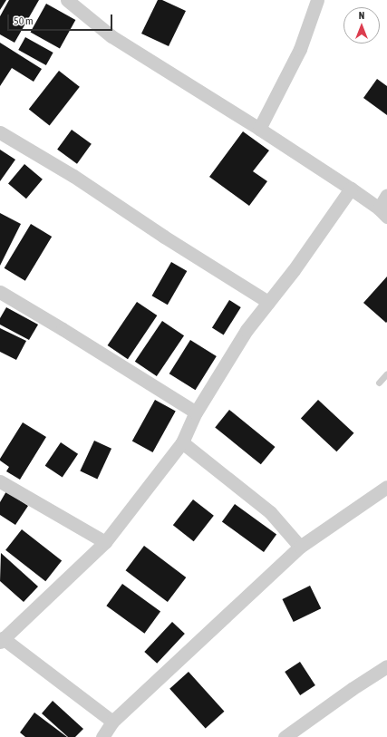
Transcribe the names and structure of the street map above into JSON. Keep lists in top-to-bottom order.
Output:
{
  "scale_bar": "50 m",
  "north": "top"
}
